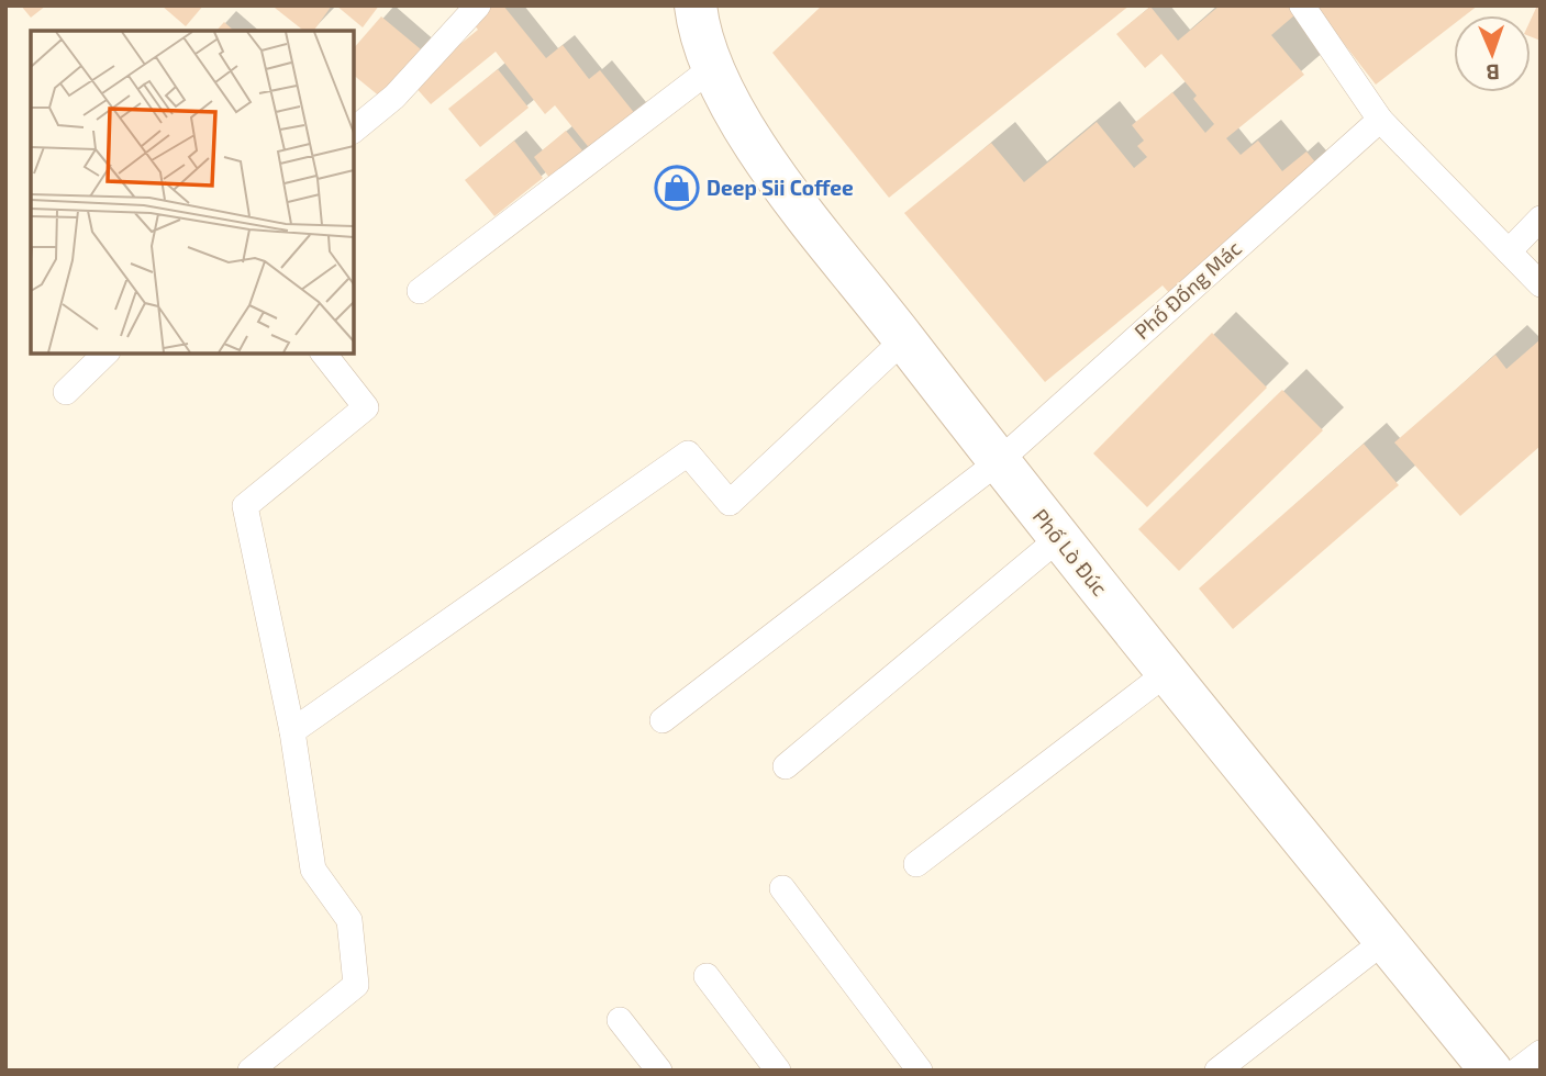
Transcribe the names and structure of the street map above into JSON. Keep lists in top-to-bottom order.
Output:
{
  "streets": {
    "street": ["Phố Lò Đúc"],
    "lane": ["Phố Đống Mác"]
  },
  "crossings": [
    ["Phố Đống Mác", "Phố Lò Đúc"]
  ],
  "places": {
    "shop": ["Deep Sii Coffee"]
  },
  "north": "bottom"
}
